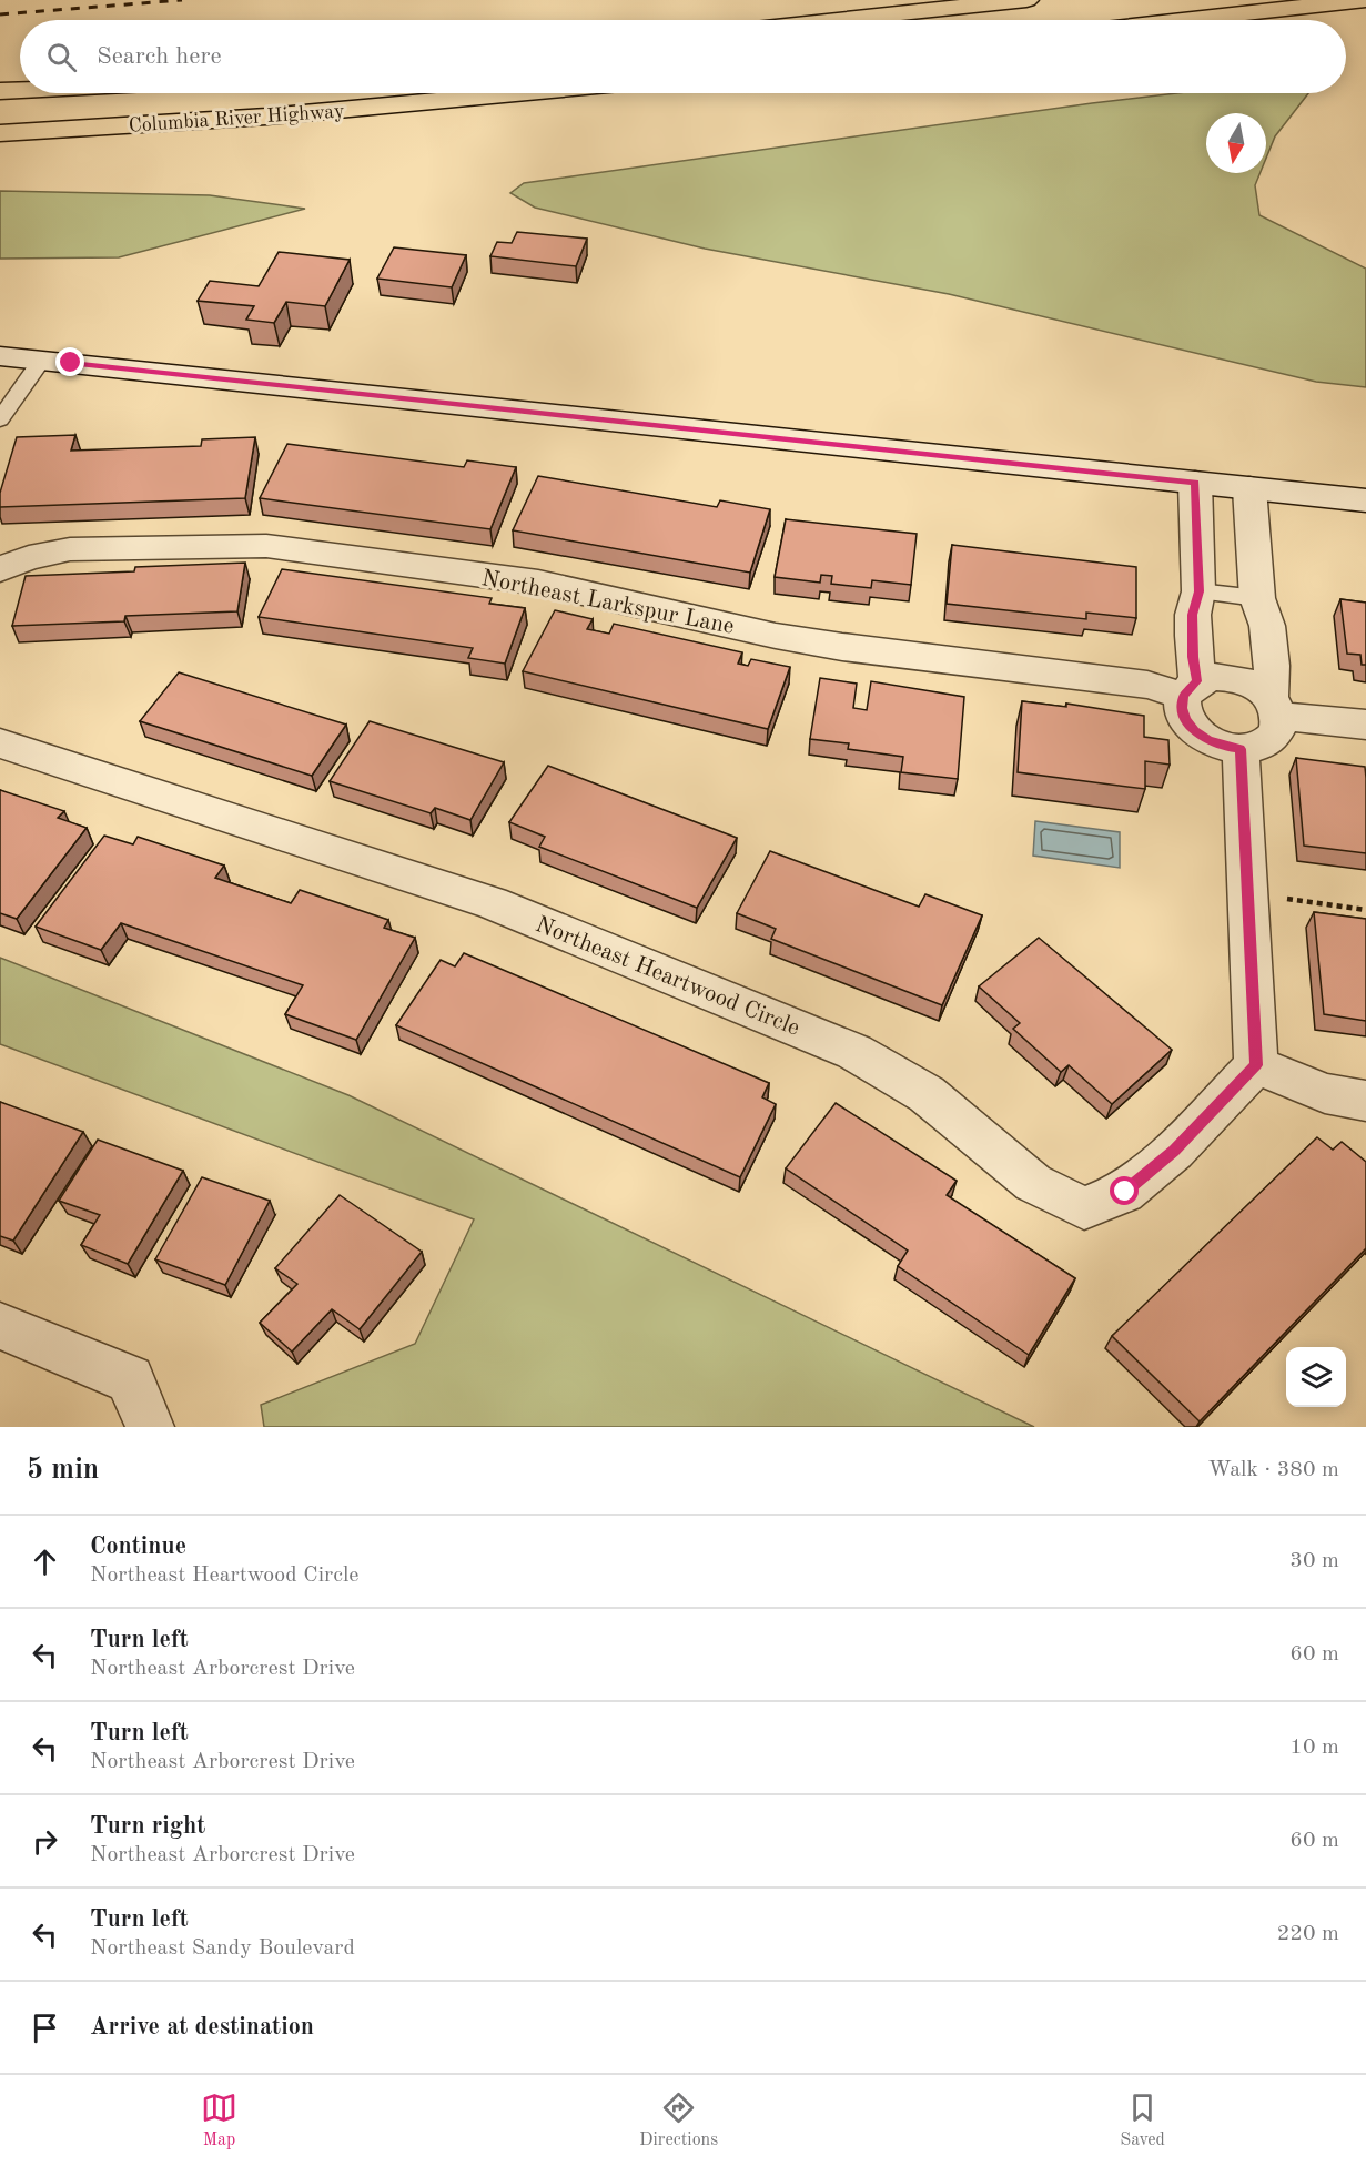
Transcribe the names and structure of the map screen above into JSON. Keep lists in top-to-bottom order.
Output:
{
  "streets": {
    "highway": ["Columbia River Highway"],
    "street": ["Northeast Larkspur Lane", "Northeast Heartwood Circle"]
  },
  "north": "bottom",
  "page": {
    "search": "Search here",
    "heading": ["5 min", "Walk · 380 m"],
    "list": [
      ["Continue", "Northeast Heartwood Circle", "30 m"],
      ["Turn left", "Northeast Arborcrest Drive", "60 m"],
      ["Turn left", "Northeast Arborcrest Drive", "10 m"],
      ["Turn right", "Northeast Arborcrest Drive", "60 m"],
      ["Turn left", "Northeast Sandy Boulevard", "220 m"],
      "Arrive at destination"
    ],
    "nav": ["Map", "Directions", "Saved"]
  }
}
